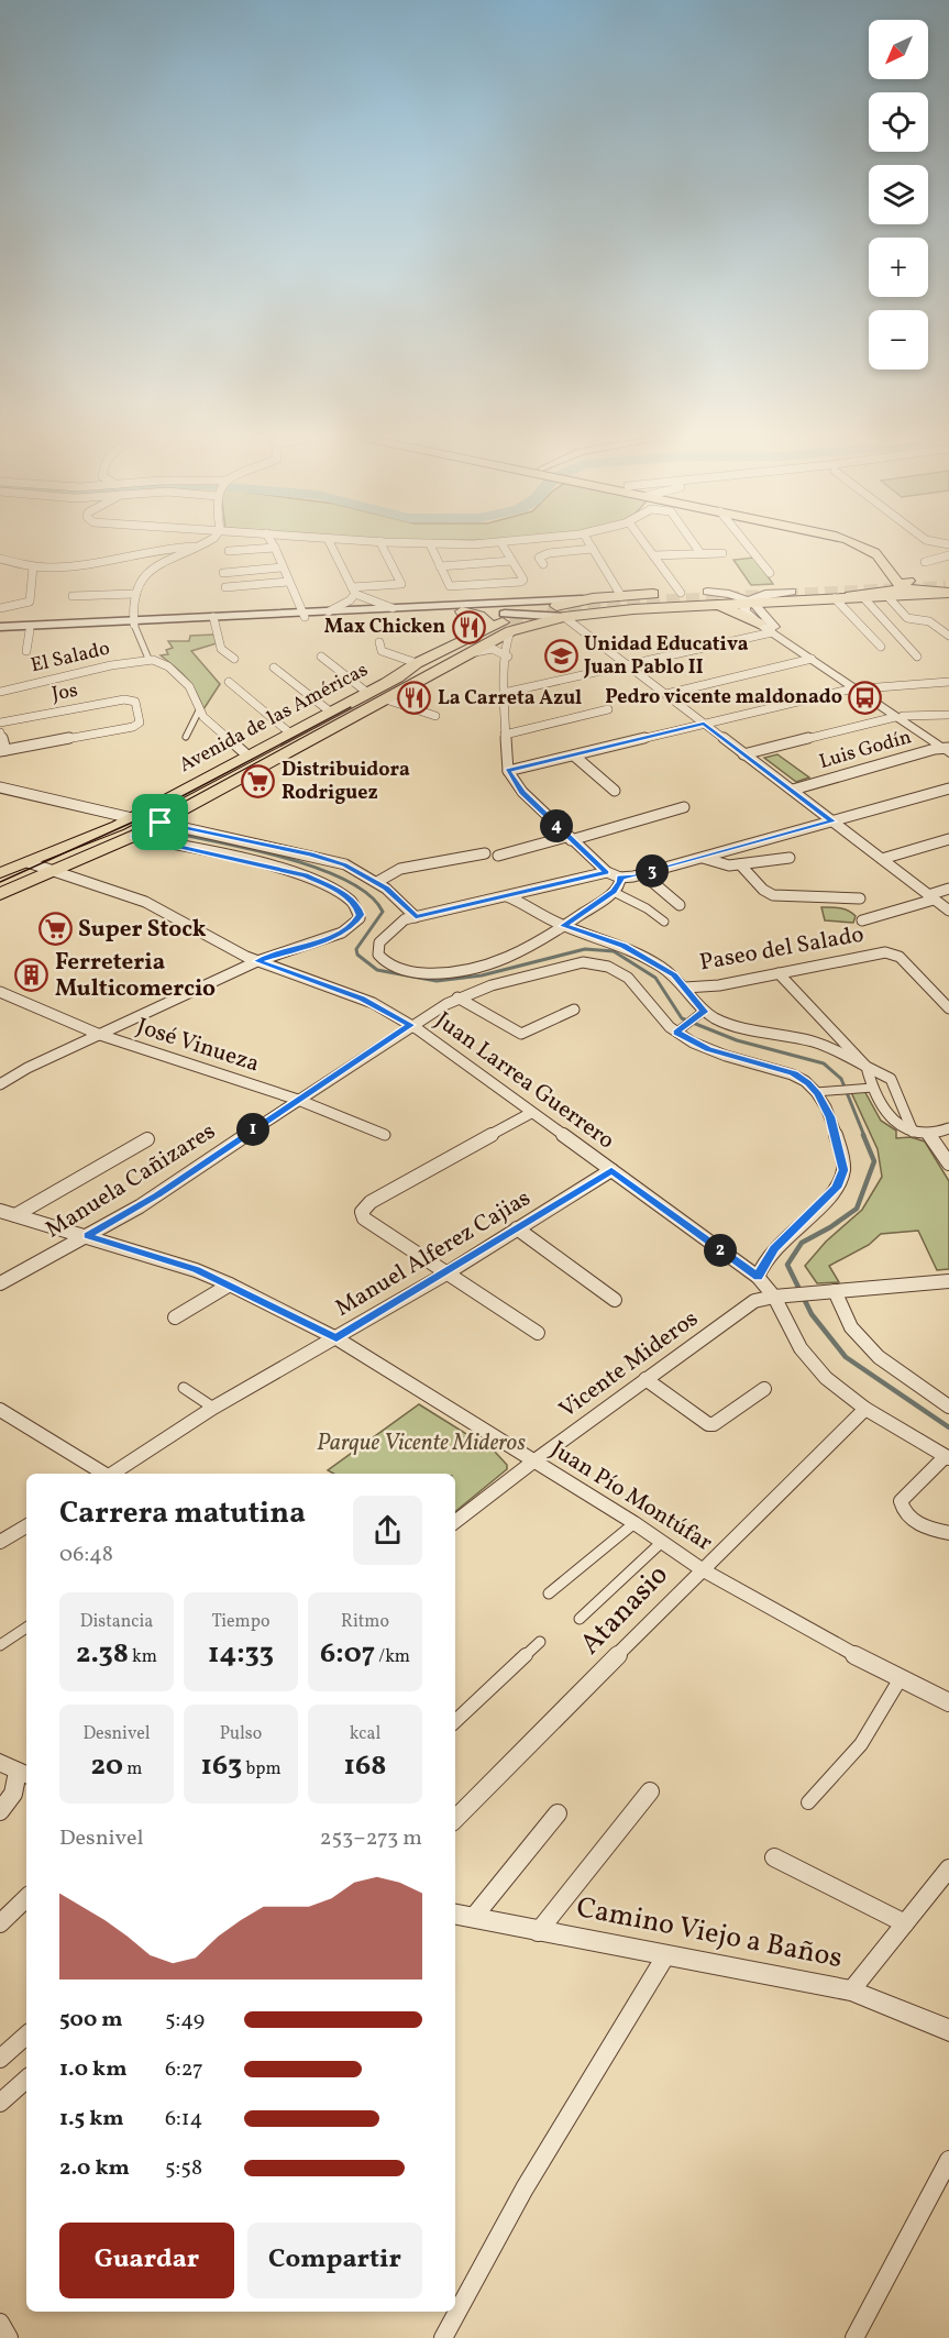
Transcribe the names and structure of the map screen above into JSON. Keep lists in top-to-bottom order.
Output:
{
  "streets": {
    "main road": ["Avenida de las Américas"],
    "street": [
      "El Salado",
      "Jos",
      "Luis Godín",
      "Paseo del Salado",
      "José Vinueza",
      "Juan Larrea Guerrero",
      "Manuela Cañizares",
      "Manuel Alferez Cajias",
      "Vicente Mideros",
      "Juan Pío Montúfar",
      "Atanasio",
      "Camino Viejo a Baños"
    ]
  },
  "crossings": [
    ["Avenida de las Américas", "Juan Larrea Guerrero"],
    ["José Vinueza", "Manuela Cañizares"],
    ["Juan Larrea Guerrero", "Manuela Cañizares"],
    ["Juan Larrea Guerrero", "Manuel Alferez Cajias"],
    ["Manuela Cañizares", "Juan Pío Montúfar"],
    ["Manuel Alferez Cajias", "Juan Pío Montúfar"],
    ["Vicente Mideros", "Juan Pío Montúfar"],
    ["Juan Pío Montúfar", "Atanasio"]
  ],
  "parks": ["Parque Vicente Mideros"],
  "places": {
    "restaurant": ["Max Chicken", "La Carreta Azul"],
    "school or university": ["Unidad Educativa Juan Pablo II"],
    "bus stop": ["Pedro vicente maldonado"],
    "supermarket": ["Distribuidora Rodriguez", "Super Stock"],
    "building": ["Ferreteria Multicomercio"]
  },
  "north": "bottom left",
  "page": {
    "map_buttons": ["+", "−"],
    "pins": [
      "4",
      "3",
      "1",
      "2"
    ],
    "heading": ["Carrera matutina", "06:48"],
    "stats": [
      ["Distancia", "2.38 km"],
      ["Tiempo", "14:33"],
      ["Ritmo", "6:07 /km"],
      ["Desnivel", "20 m"],
      ["Pulso", "163 bpm"],
      ["kcal", "168"]
    ],
    "chart": ["Desnivel", "253–273 m"],
    "list": [
      {
        "name": "500 m",
        "note": "5:49"
      },
      {
        "name": "1.0 km",
        "note": "6:27"
      },
      {
        "name": "1.5 km",
        "note": "6:14"
      },
      {
        "name": "2.0 km",
        "note": "5:58"
      }
    ],
    "buttons": ["Guardar", "Compartir"]
  }
}
